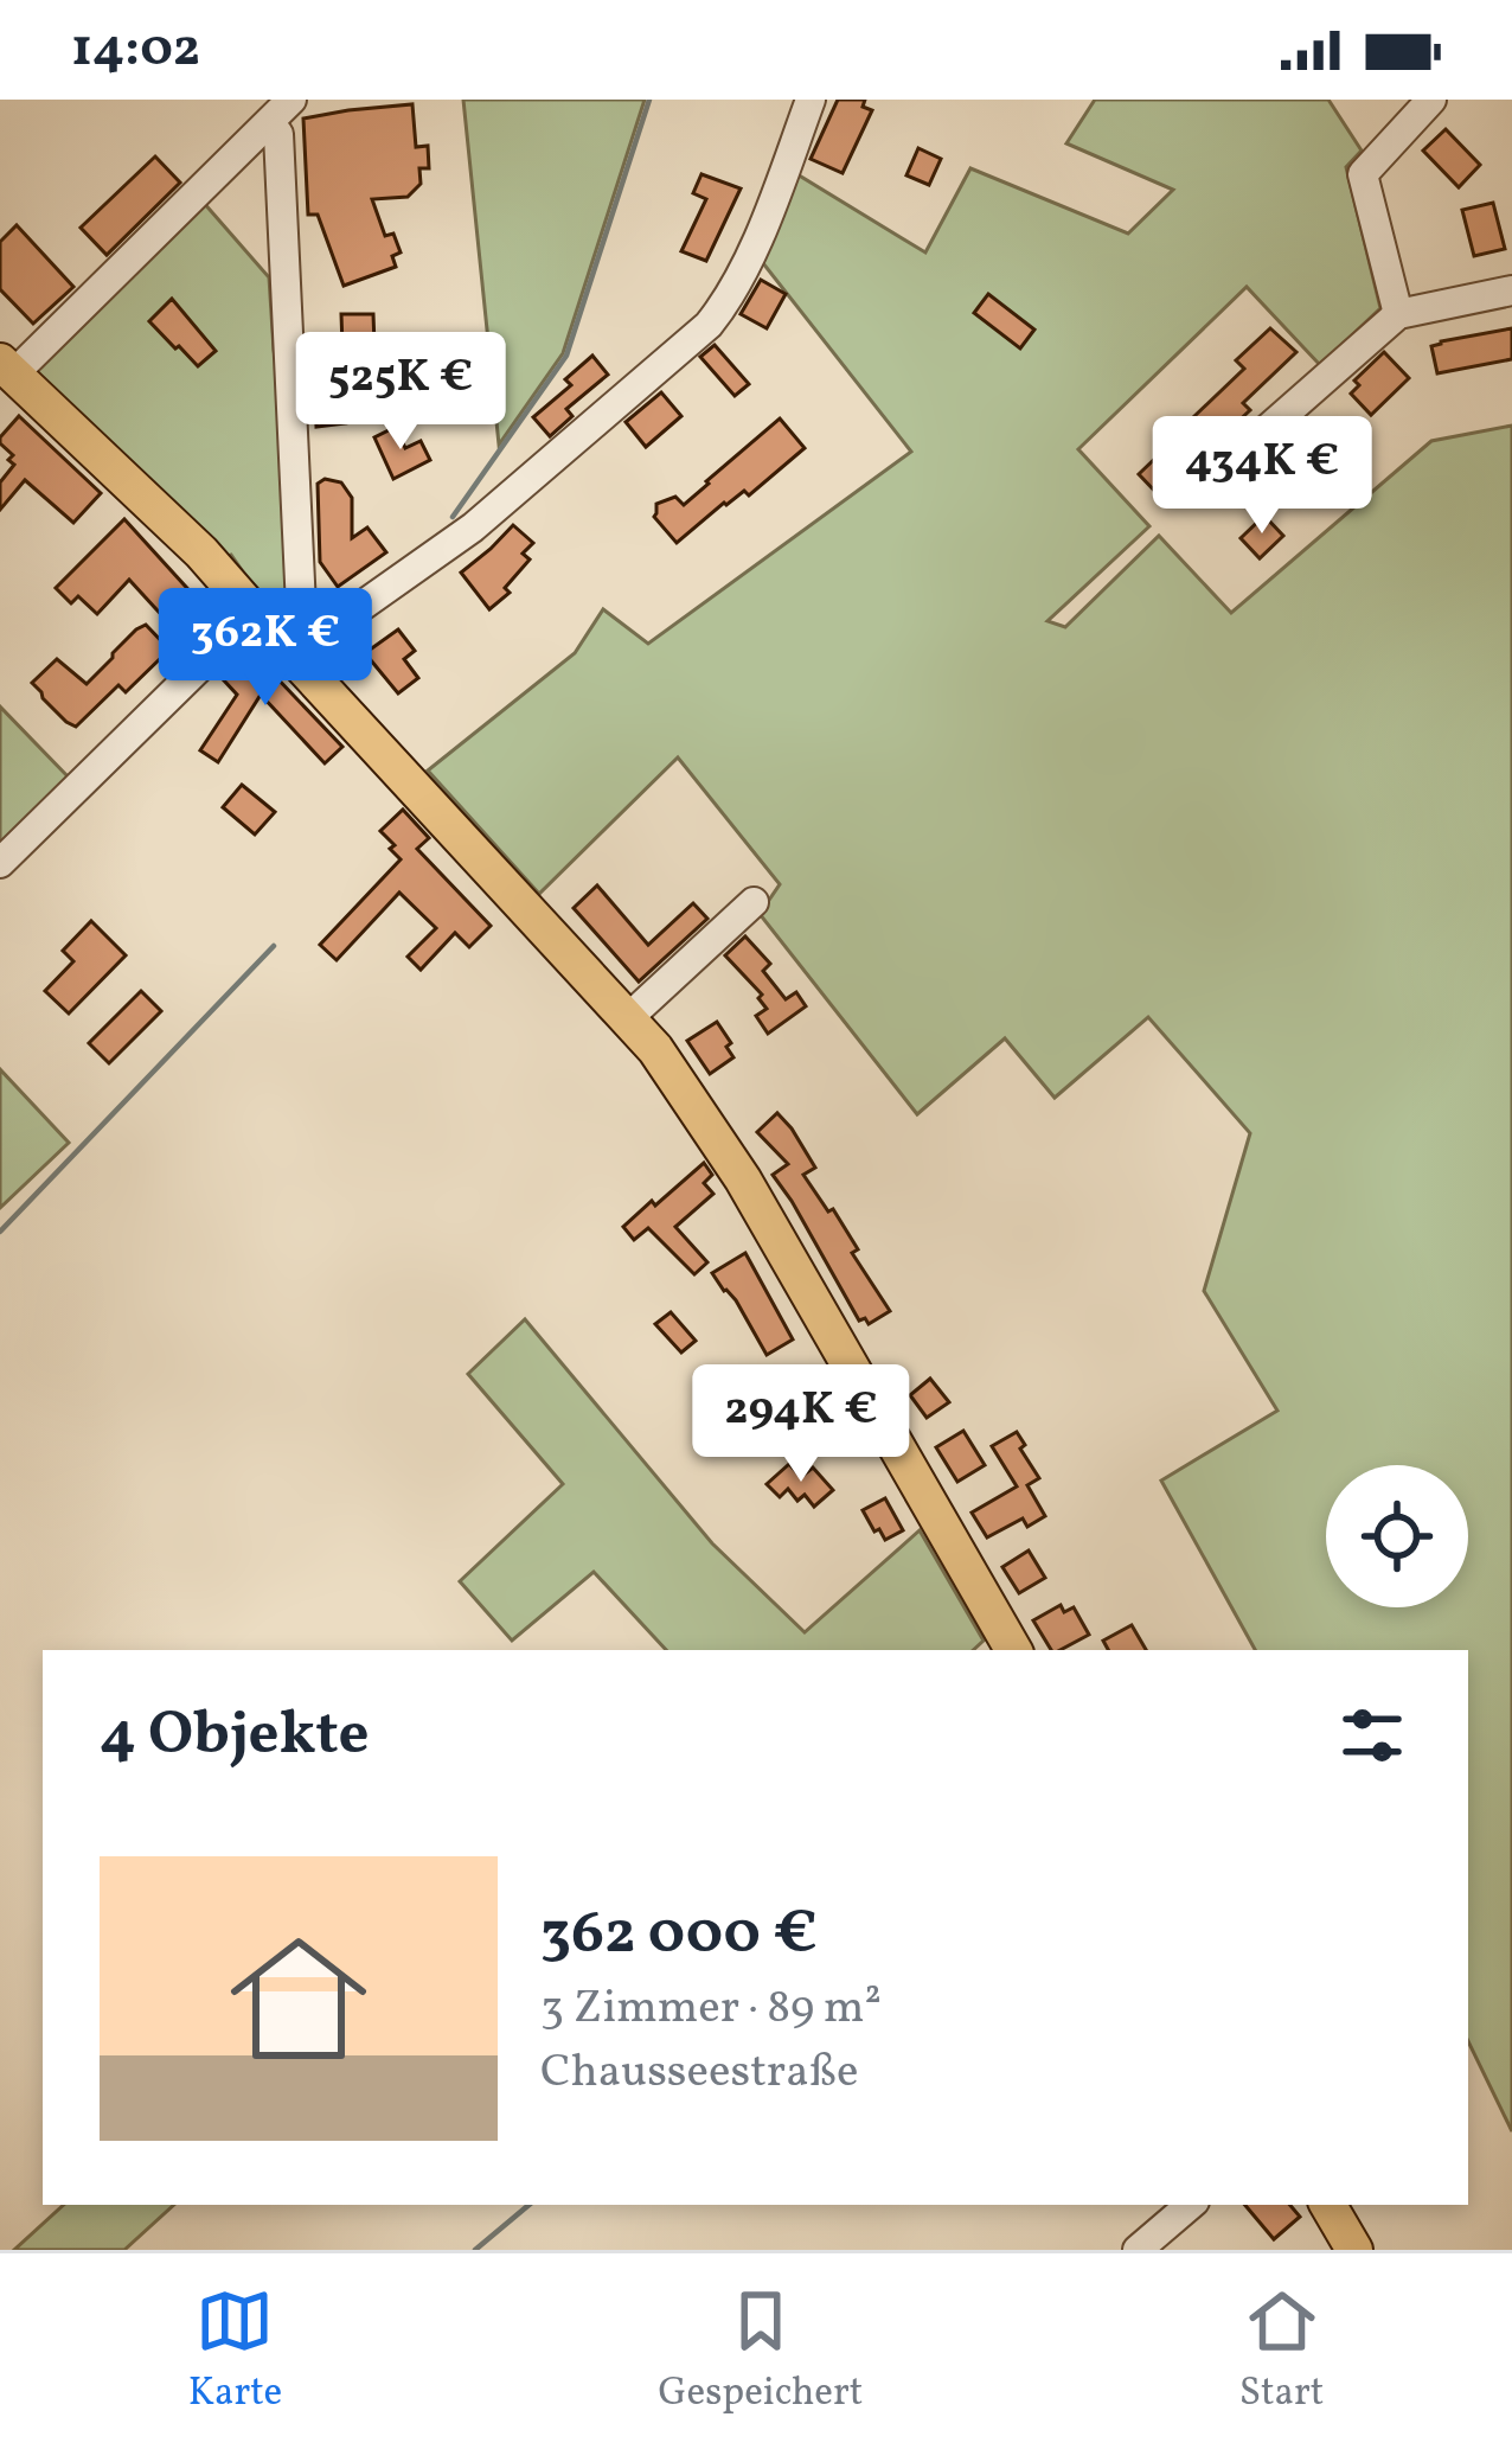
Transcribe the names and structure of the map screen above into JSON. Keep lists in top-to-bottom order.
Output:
{
  "page": {
    "status": "14:02",
    "price": [
      "525K €",
      "434K €",
      "362K €",
      "294K €"
    ],
    "heading": "4 Objekte",
    "list": [
      {
        "name": "362 000 €",
        "note": "3 Zimmer · 89 m² · Chausseestraße"
      }
    ],
    "tabs": ["Karte", "Gespeichert", "Start"]
  }
}
